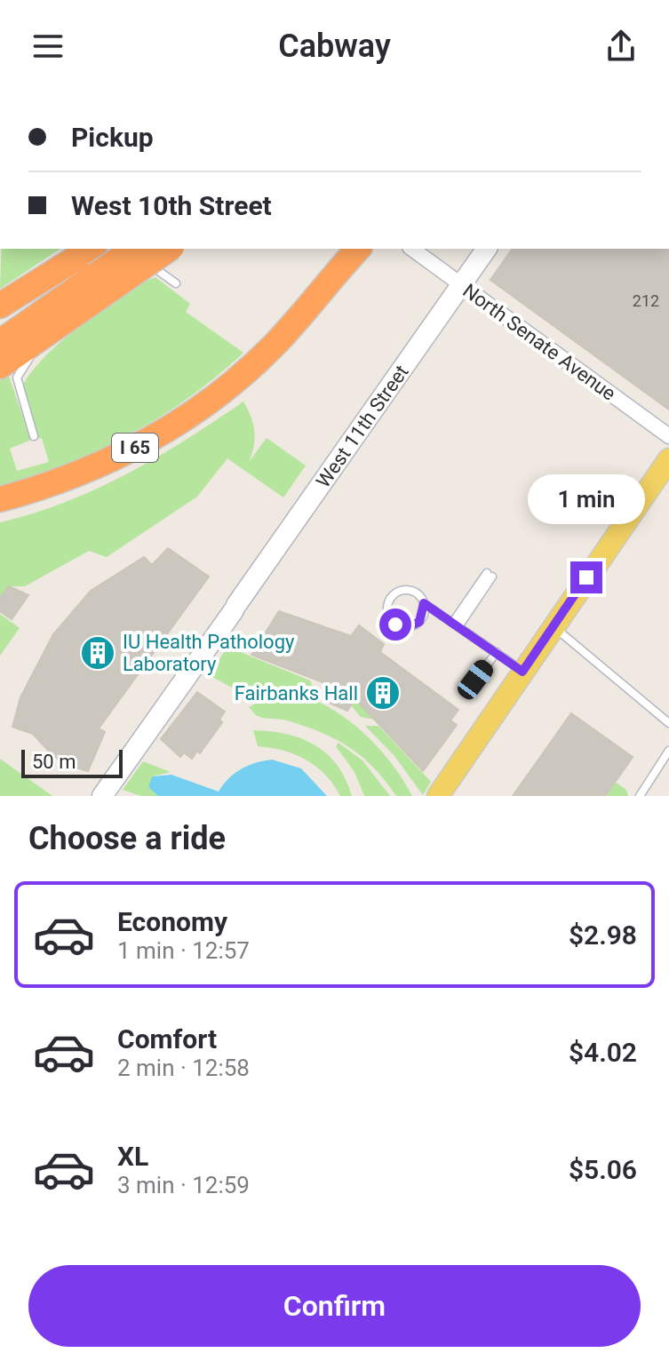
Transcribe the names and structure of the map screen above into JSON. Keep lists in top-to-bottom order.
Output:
{
  "streets": {
    "highway": ["I 65"],
    "main road": ["West 11th Street"],
    "street": ["North Senate Avenue"]
  },
  "crossings": [
    ["North Senate Avenue", "West 11th Street"]
  ],
  "places": {
    "building": ["IU Health Pathology Laboratory", "Fairbanks Hall"]
  },
  "house_numbers": ["212"],
  "scale_bar": "50 m",
  "page": {
    "header": "Cabway",
    "banner": ["Pickup", "West 10th Street"],
    "bubble": "1 min",
    "scale": "50 m",
    "heading": "Choose a ride",
    "list": [
      {
        "name": "Economy",
        "note": "1 min · 12:57",
        "value": "$2.98"
      },
      {
        "name": "Comfort",
        "note": "2 min · 12:58",
        "value": "$4.02"
      },
      {
        "name": "XL",
        "note": "3 min · 12:59",
        "value": "$5.06"
      }
    ],
    "buttons": "Confirm"
  }
}
